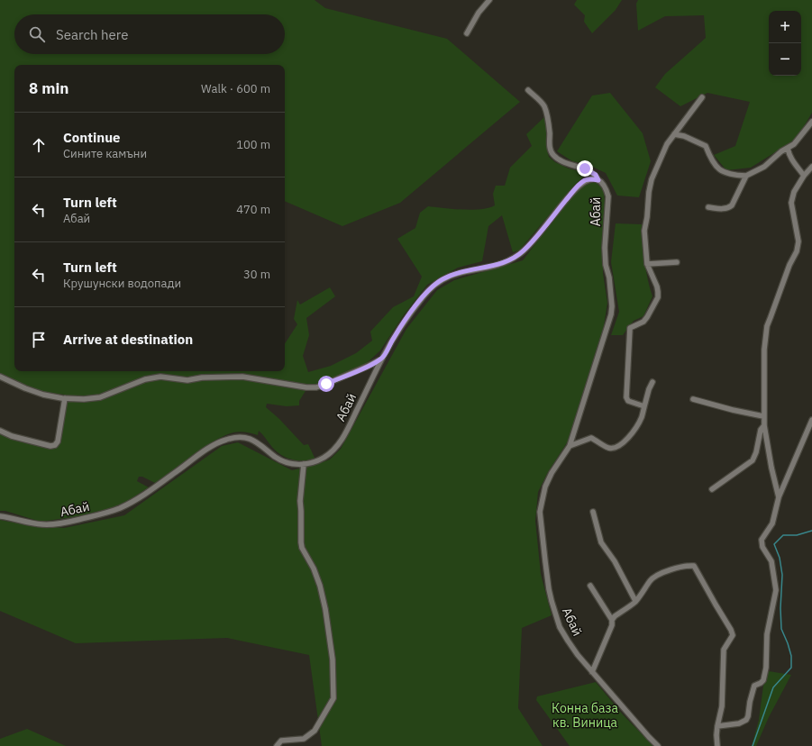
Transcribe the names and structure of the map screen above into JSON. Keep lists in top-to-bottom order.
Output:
{
  "streets": {
    "street": ["Абай"]
  },
  "parks": ["Конна база кв. Виница"],
  "page": {
    "map_buttons": ["+", "−"],
    "search": "Search here",
    "heading": ["8 min", "Walk · 600 m"],
    "list": [
      ["Continue", "Сините камъни", "100 m"],
      ["Turn left", "Абай", "470 m"],
      ["Turn left", "Крушунски водопади", "30 m"],
      "Arrive at destination"
    ]
  }
}
